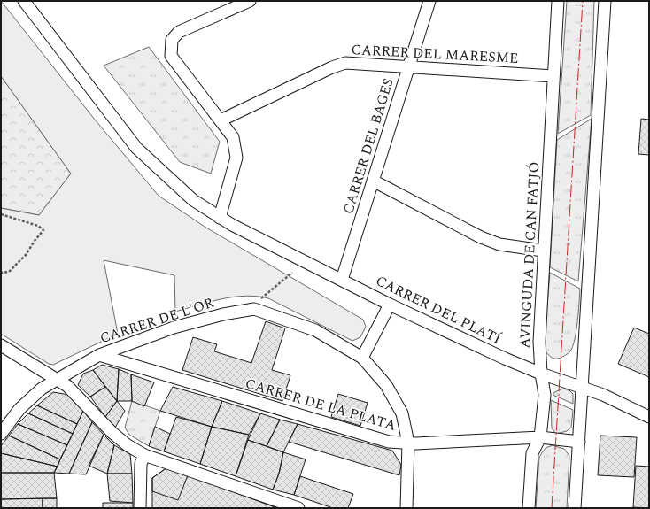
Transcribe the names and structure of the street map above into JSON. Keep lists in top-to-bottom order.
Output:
{
  "streets": {
    "street": [
      "CARRER DEL MARESME",
      "CARRER DEL BAGES",
      "AVINGUDA DE CAN FATJÓ",
      "CARRER DEL PLATÍ",
      "CARRER DE L'OR",
      "CARRER DE LA PLATA"
    ]
  },
  "crossings": [
    ["CARRER DEL MARESME", "CARRER DEL BAGES"],
    ["CARRER DEL MARESME", "AVINGUDA DE CAN FATJÓ"],
    ["CARRER DEL BAGES", "CARRER DEL PLATÍ"],
    ["AVINGUDA DE CAN FATJÓ", "CARRER DEL PLATÍ"],
    ["AVINGUDA DE CAN FATJÓ", "CARRER DE LA PLATA"],
    ["CARRER DE L'OR", "CARRER DE LA PLATA"]
  ]
}
